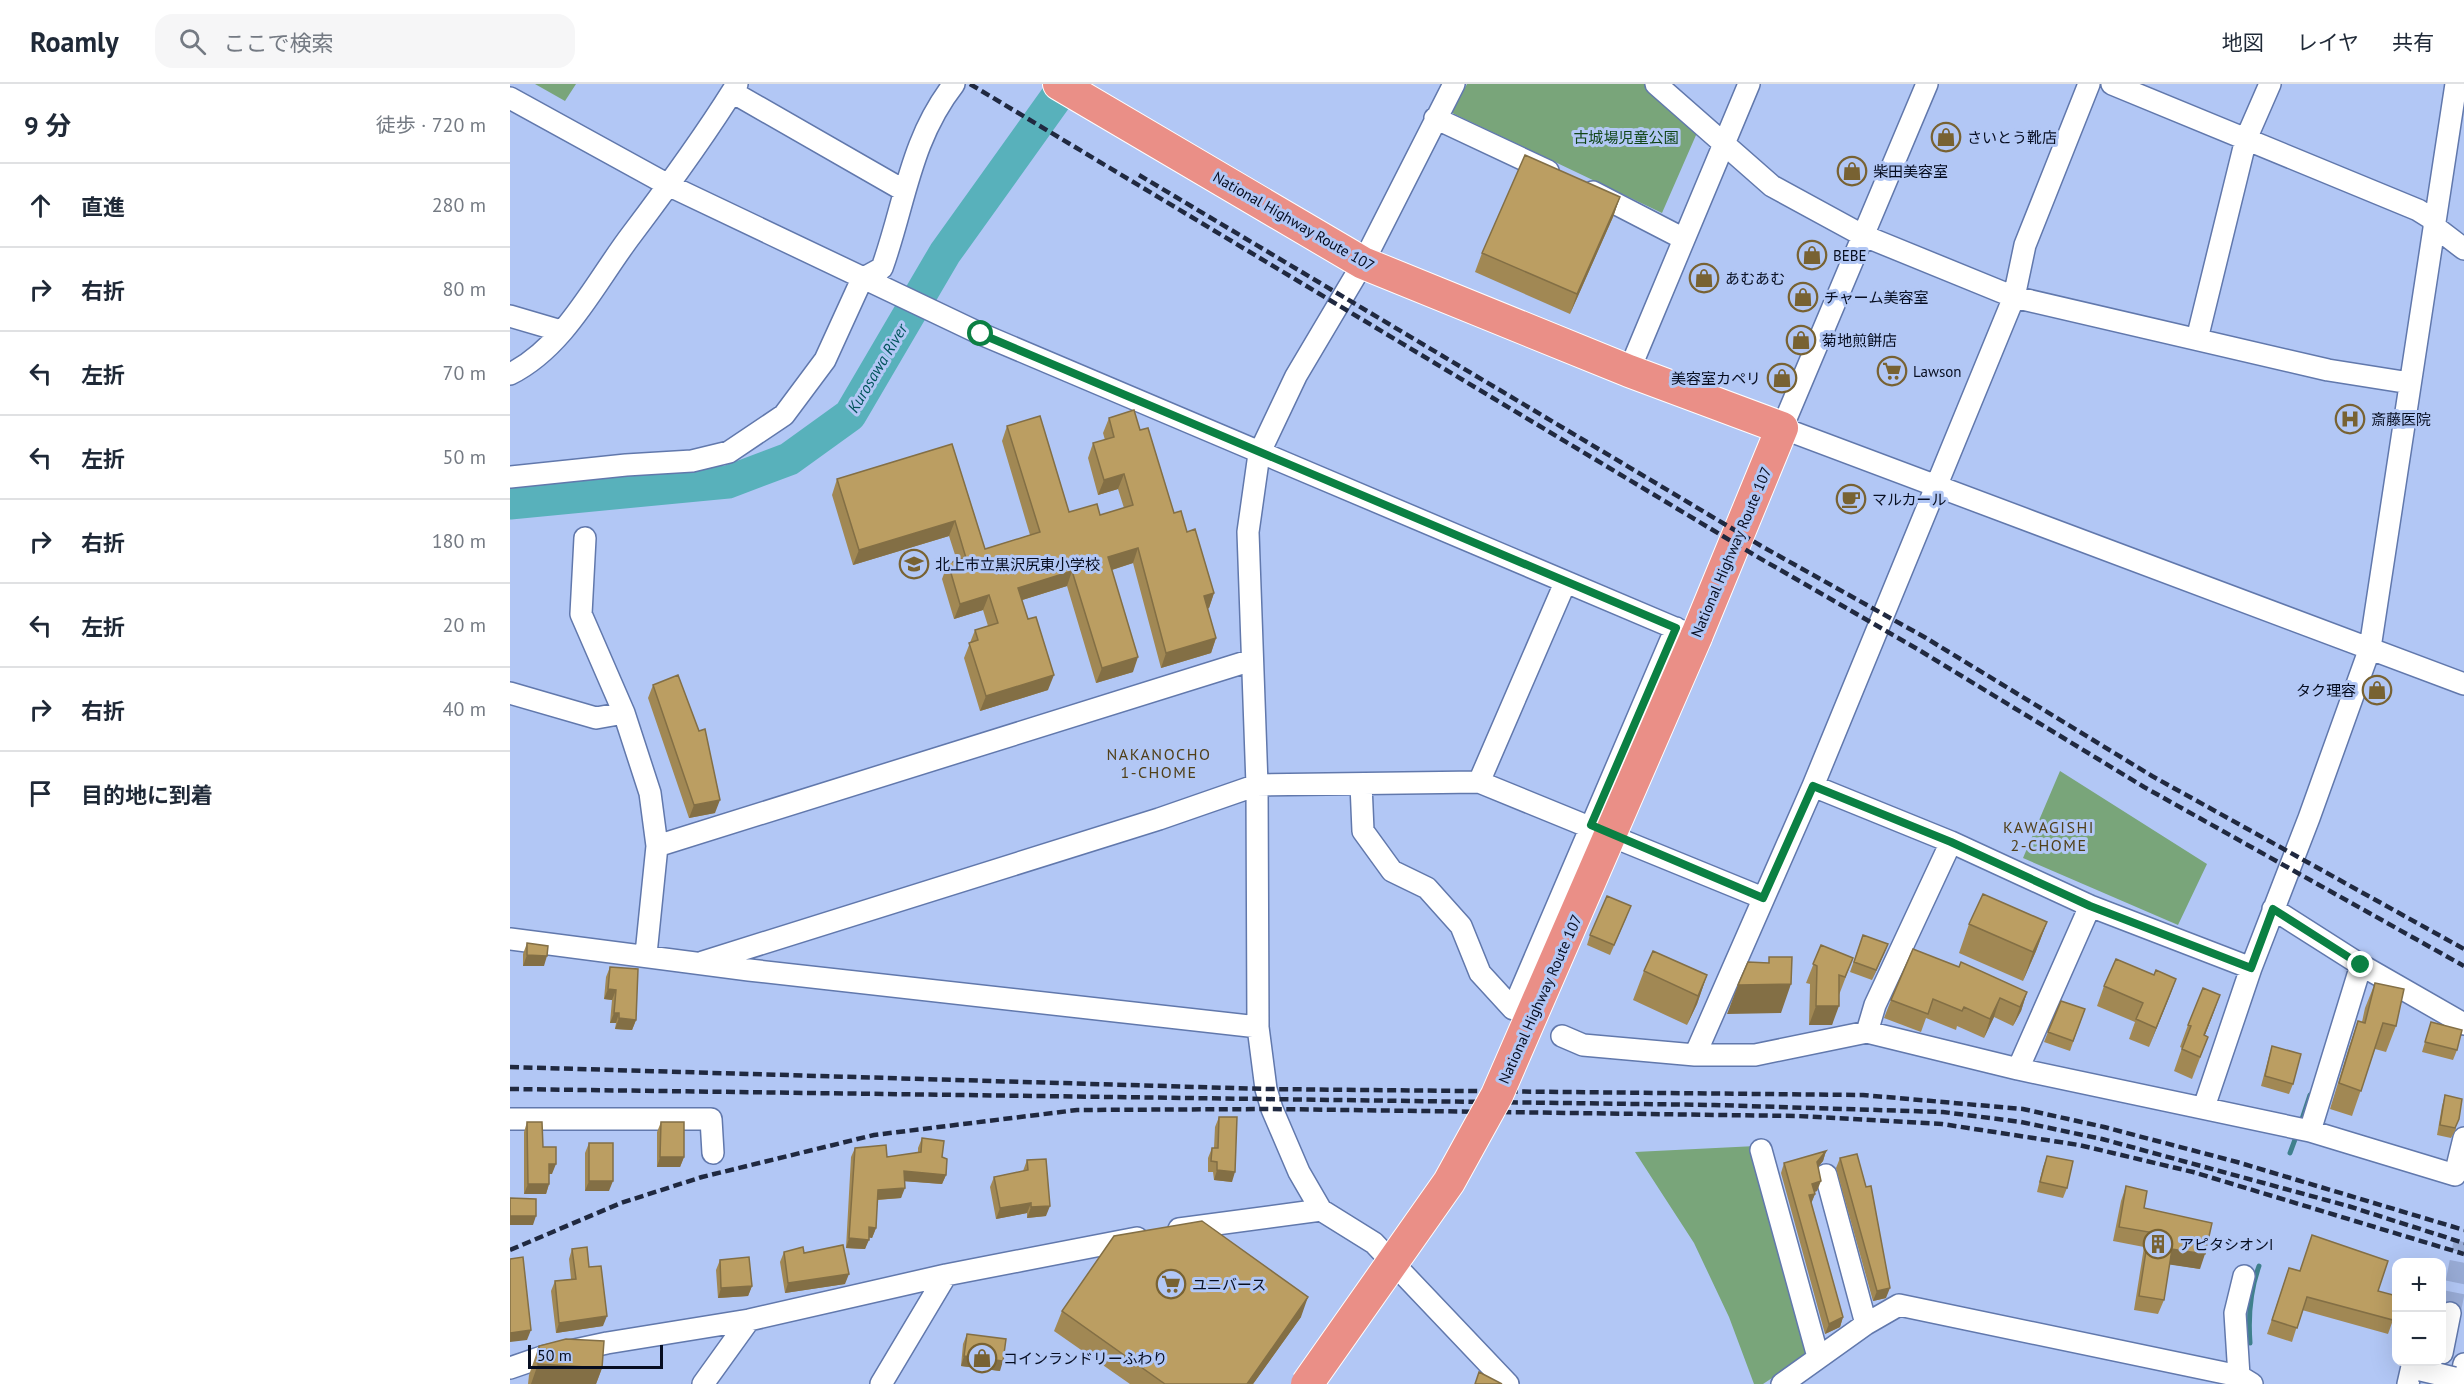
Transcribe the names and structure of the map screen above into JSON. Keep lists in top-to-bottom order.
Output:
{
  "streets": {
    "highway": ["National Highway Route 107"]
  },
  "districts": ["NAKANOCHO 1-CHOME", "KAWAGISHI 2-CHOME"],
  "water": ["Kurosawa River"],
  "parks": ["古城場児童公園"],
  "places": {
    "shop": [
      "さいとう靴店",
      "柴田美容室",
      "BEBE",
      "あむあむ",
      "チャーム美容室",
      "菊地煎餅店",
      "美容室カペリ",
      "タク理容",
      "コインランドリーふわり"
    ],
    "supermarket": ["Lawson", "ユニバース"],
    "hospital": ["斎藤医院"],
    "cafe": ["マルカール"],
    "school or university": ["北上市立黒沢尻東小学校"],
    "building": ["アピタシオンI"]
  },
  "scale_bar": "50 m",
  "page": {
    "header": "Roamly",
    "search": "ここで検索",
    "nav": ["地図", "レイヤ", "共有"],
    "heading": ["9 分", "徒歩 · 720 m"],
    "list": [
      ["直進", "280 m"],
      ["右折", "80 m"],
      ["左折", "70 m"],
      ["左折", "50 m"],
      ["右折", "180 m"],
      ["左折", "20 m"],
      ["右折", "40 m"],
      "目的地に到着"
    ],
    "map_buttons": ["+", "−"],
    "scale": "50 m"
  }
}
